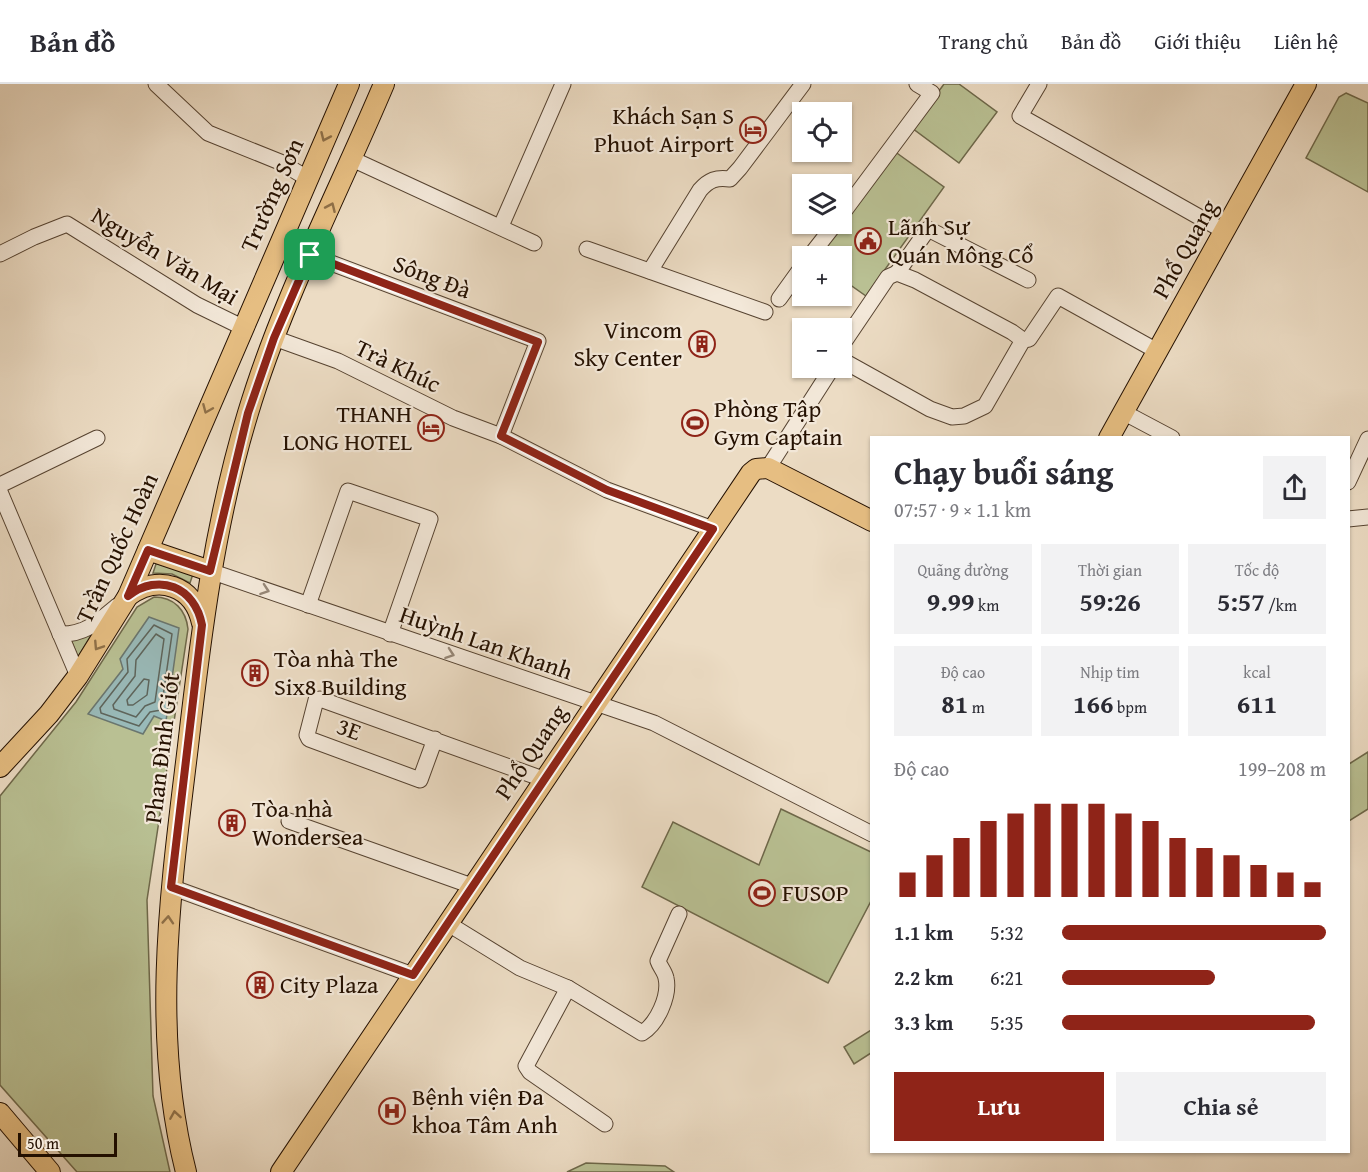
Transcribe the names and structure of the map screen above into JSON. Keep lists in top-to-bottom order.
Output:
{
  "streets": {
    "main road": [
      "Trường Sơn",
      "Phổ Quang",
      "Trần Quốc Hoàn",
      "Phan Đình Giót"
    ],
    "street": [
      "Nguyễn Văn Mại",
      "Sông Đà",
      "Trà Khúc",
      "Huỳnh Lan Khanh",
      "3E"
    ]
  },
  "crossings": [
    ["Trường Sơn", "Nguyễn Văn Mại"],
    ["Trường Sơn", "Trần Quốc Hoàn"],
    ["Phổ Quang", "Trà Khúc"],
    ["Phổ Quang", "Huỳnh Lan Khanh"],
    ["Phổ Quang", "3E"],
    ["Nguyễn Văn Mại", "Trần Quốc Hoàn"],
    ["Sông Đà", "Trà Khúc"],
    ["Trà Khúc", "Phan Đình Giót"],
    ["Huỳnh Lan Khanh", "Phan Đình Giót"]
  ],
  "one_way": ["Trần Quốc Hoàn", "Huỳnh Lan Khanh"],
  "places": {
    "hotel": ["Khách Sạn S Phuot Airport", "THANH LONG HOTEL"],
    "public building": ["Lãnh Sự Quán Mông Cổ"],
    "building": [
      "Vincom Sky Center",
      "Tòa nhà The Six8 Building",
      "Tòa nhà Wondersea",
      "City Plaza"
    ],
    "sports": ["Phòng Tập Gym Captain", "FUSOP"],
    "hospital": ["Bệnh viện Đa khoa Tâm Anh"]
  },
  "scale_bar": "50 m",
  "page": {
    "header": "Bản đồ",
    "nav": [
      "Trang chủ",
      "Bản đồ",
      "Giới thiệu",
      "Liên hệ"
    ],
    "map_buttons": ["+", "−"],
    "heading": ["Chạy buổi sáng", "07:57 · 9 × 1.1 km"],
    "stats": [
      ["Quãng đường", "9.99 km"],
      ["Thời gian", "59:26"],
      ["Tốc độ", "5:57 /km"],
      ["Độ cao", "81 m"],
      ["Nhịp tim", "166 bpm"],
      ["kcal", "611"]
    ],
    "chart": ["Độ cao", "199–208 m"],
    "list": [
      {
        "name": "1.1 km",
        "note": "5:32"
      },
      {
        "name": "2.2 km",
        "note": "6:21"
      },
      {
        "name": "3.3 km",
        "note": "5:35"
      }
    ],
    "buttons": ["Lưu", "Chia sẻ"],
    "scale": "50 m"
  }
}
